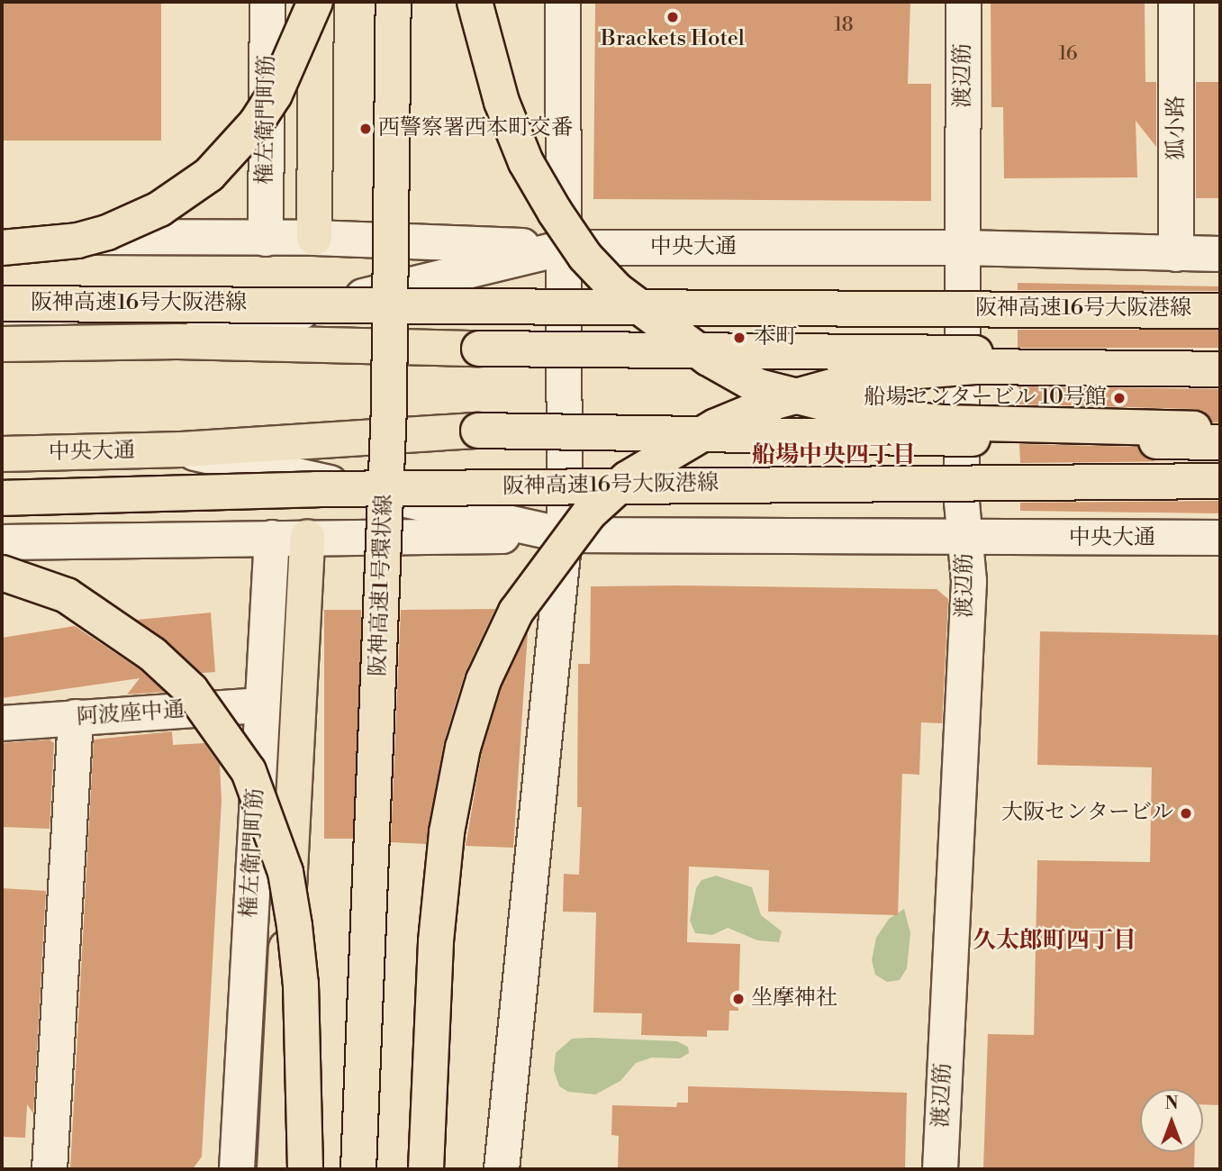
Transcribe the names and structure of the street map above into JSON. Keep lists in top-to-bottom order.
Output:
{
  "streets": {
    "main road": ["中央大通", "阪神高速16号大阪港線", "阪神高速1号環状線"],
    "street": [
      "渡辺筋",
      "権左衛門町筋",
      "狐小路",
      "阿波座中通"
    ]
  },
  "crossings": [
    ["渡辺筋", "中央大通"],
    ["権左衛門町筋", "阿波座中通"],
    ["狐小路", "中央大通"]
  ],
  "districts": ["船場中央四丁目", "久太郎町四丁目"],
  "places": [
    "Brackets Hotel",
    "西警察署西本町交番",
    "本町",
    "船場センタービル 10号館",
    "大阪センタービル",
    "坐摩神社"
  ],
  "house_numbers": ["18", "16"],
  "north": "top"
}
